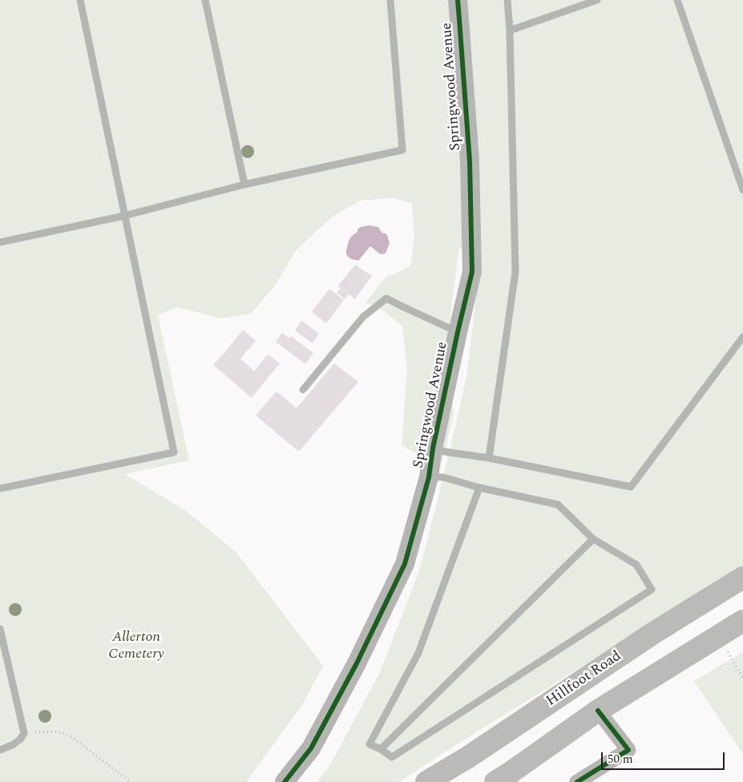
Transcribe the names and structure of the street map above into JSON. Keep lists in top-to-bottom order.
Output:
{
  "streets": {
    "highway": ["Hillfoot Road"],
    "street": ["Springwood Avenue"]
  },
  "parks": ["Allerton Cemetery"],
  "scale_bar": "50 m"
}
